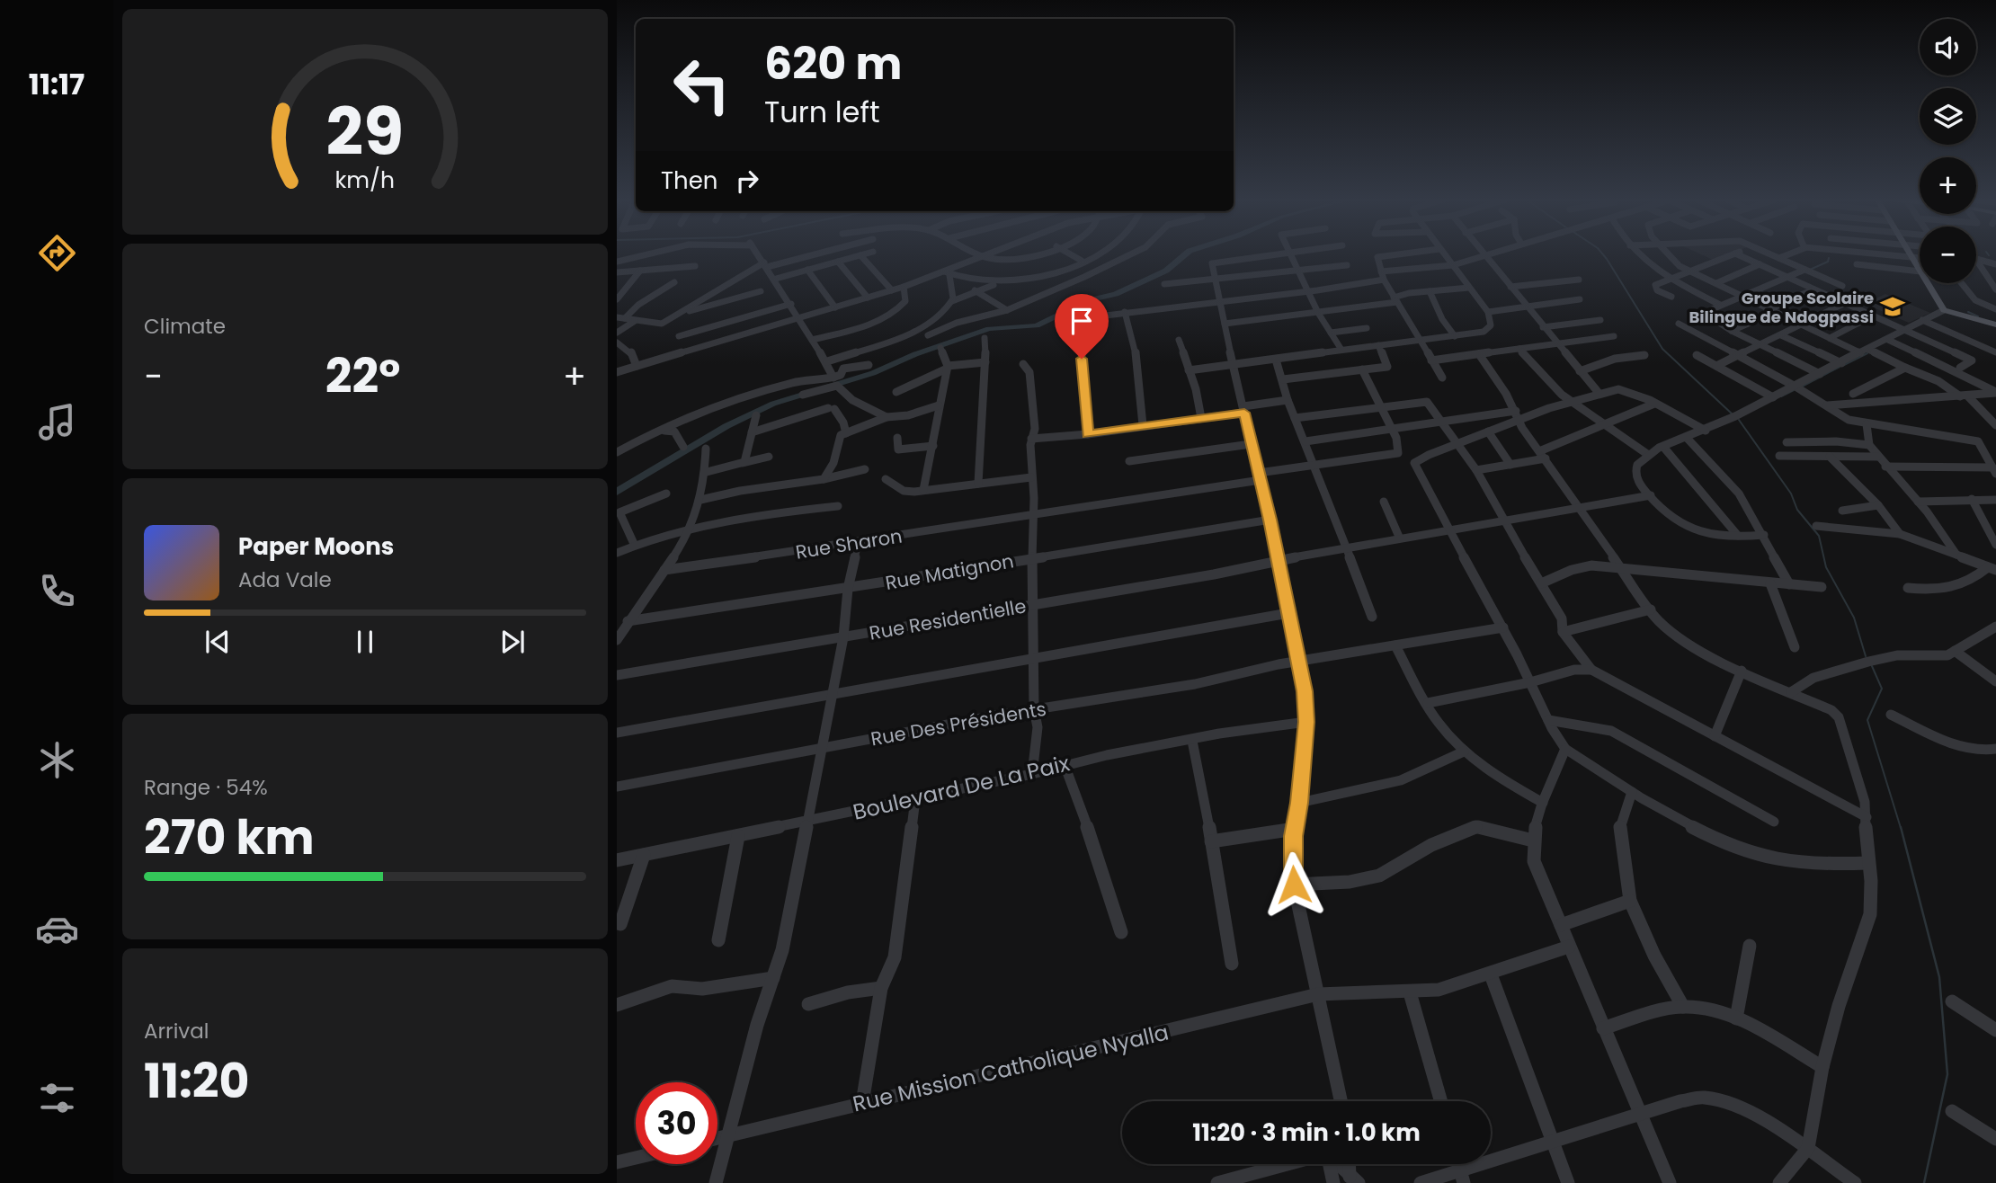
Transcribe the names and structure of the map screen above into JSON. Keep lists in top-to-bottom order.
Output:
{
  "streets": {
    "street": [
      "Rue Sharon",
      "Rue Matignon",
      "Rue Residentielle",
      "Rue Des Présidents",
      "Boulevard De La Paix",
      "Rue Mission Catholique Nyalla"
    ]
  },
  "places": {
    "school or university": ["Groupe Scolaire Bilingue de Ndogpassi"]
  },
  "page": {
    "tabs": "11:17",
    "map_buttons": ["+", "−"],
    "turn": ["620 m", "Turn left"],
    "then": "Then",
    "tile": [
      "Climate",
      ["Range · 54%", "270 km"],
      ["Arrival", "11:20"]
    ],
    "heat": ["−", "22°", "+"],
    "song": ["Paper Moons", "Ada Vale"],
    "limit": "30",
    "trip": "11:20 · 3 min · 1.0 km",
    "gauge": ["29", "km/h"]
  }
}
